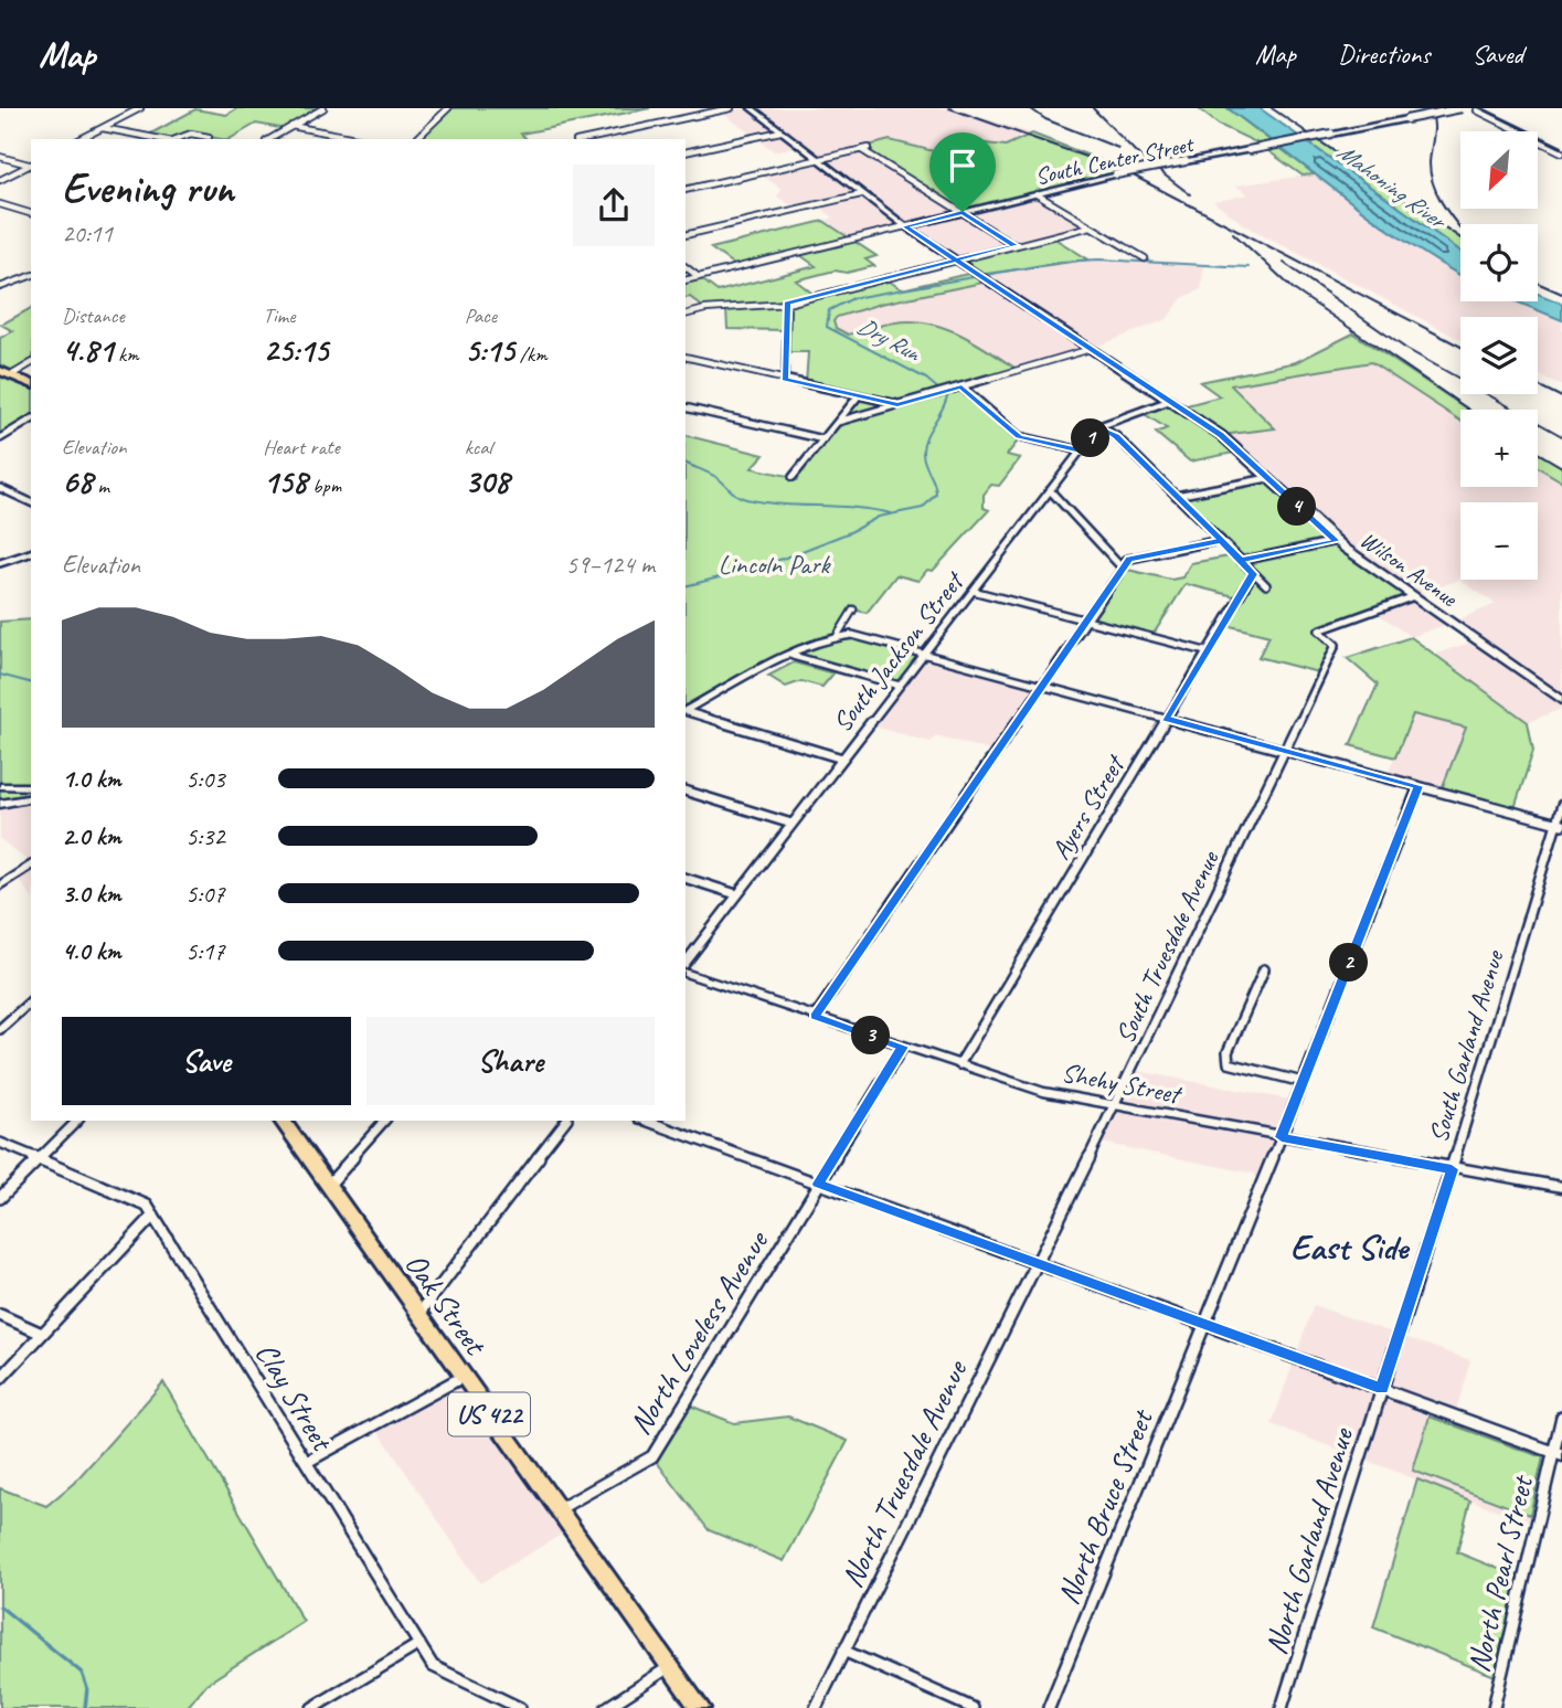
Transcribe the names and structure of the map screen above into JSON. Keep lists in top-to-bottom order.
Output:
{
  "streets": {
    "highway": ["Oak Street", "US 422"],
    "main road": ["South Center Street", "Wilson Avenue"],
    "street": [
      "South Jackson Street",
      "Ayers Street",
      "South Truesdale Avenue",
      "South Garland Avenue",
      "Shehy Street",
      "North Loveless Avenue",
      "Clay Street",
      "North Truesdale Avenue",
      "North Bruce Street",
      "North Garland Avenue",
      "North Pearl Street"
    ]
  },
  "crossings": [
    ["South Center Street", "Wilson Avenue"],
    ["Wilson Avenue", "South Truesdale Avenue"],
    ["Ayers Street", "Shehy Street"],
    ["South Truesdale Avenue", "Shehy Street"],
    ["South Truesdale Avenue", "North Truesdale Avenue"],
    ["South Garland Avenue", "Shehy Street"],
    ["South Garland Avenue", "North Garland Avenue"],
    ["Shehy Street", "North Loveless Avenue"],
    ["Shehy Street", "North Bruce Street"],
    ["Oak Street", "North Loveless Avenue"]
  ],
  "districts": ["East Side"],
  "water": ["Mahoning River", "Dry Run"],
  "parks": ["Lincoln Park"],
  "north": "bottom left",
  "page": {
    "header": "Map",
    "nav": ["Map", "Directions", "Saved"],
    "map_buttons": ["+", "−"],
    "heading": ["Evening run", "20:11"],
    "stats": [
      ["Distance", "4.81 km"],
      ["Time", "25:15"],
      ["Pace", "5:15 /km"],
      ["Elevation", "68 m"],
      ["Heart rate", "158 bpm"],
      ["kcal", "308"]
    ],
    "pins": [
      "1",
      "4",
      "2",
      "3"
    ],
    "chart": ["Elevation", "59–124 m"],
    "list": [
      {
        "name": "1.0 km",
        "note": "5:03"
      },
      {
        "name": "2.0 km",
        "note": "5:32"
      },
      {
        "name": "3.0 km",
        "note": "5:07"
      },
      {
        "name": "4.0 km",
        "note": "5:17"
      }
    ],
    "buttons": ["Save", "Share"]
  }
}
